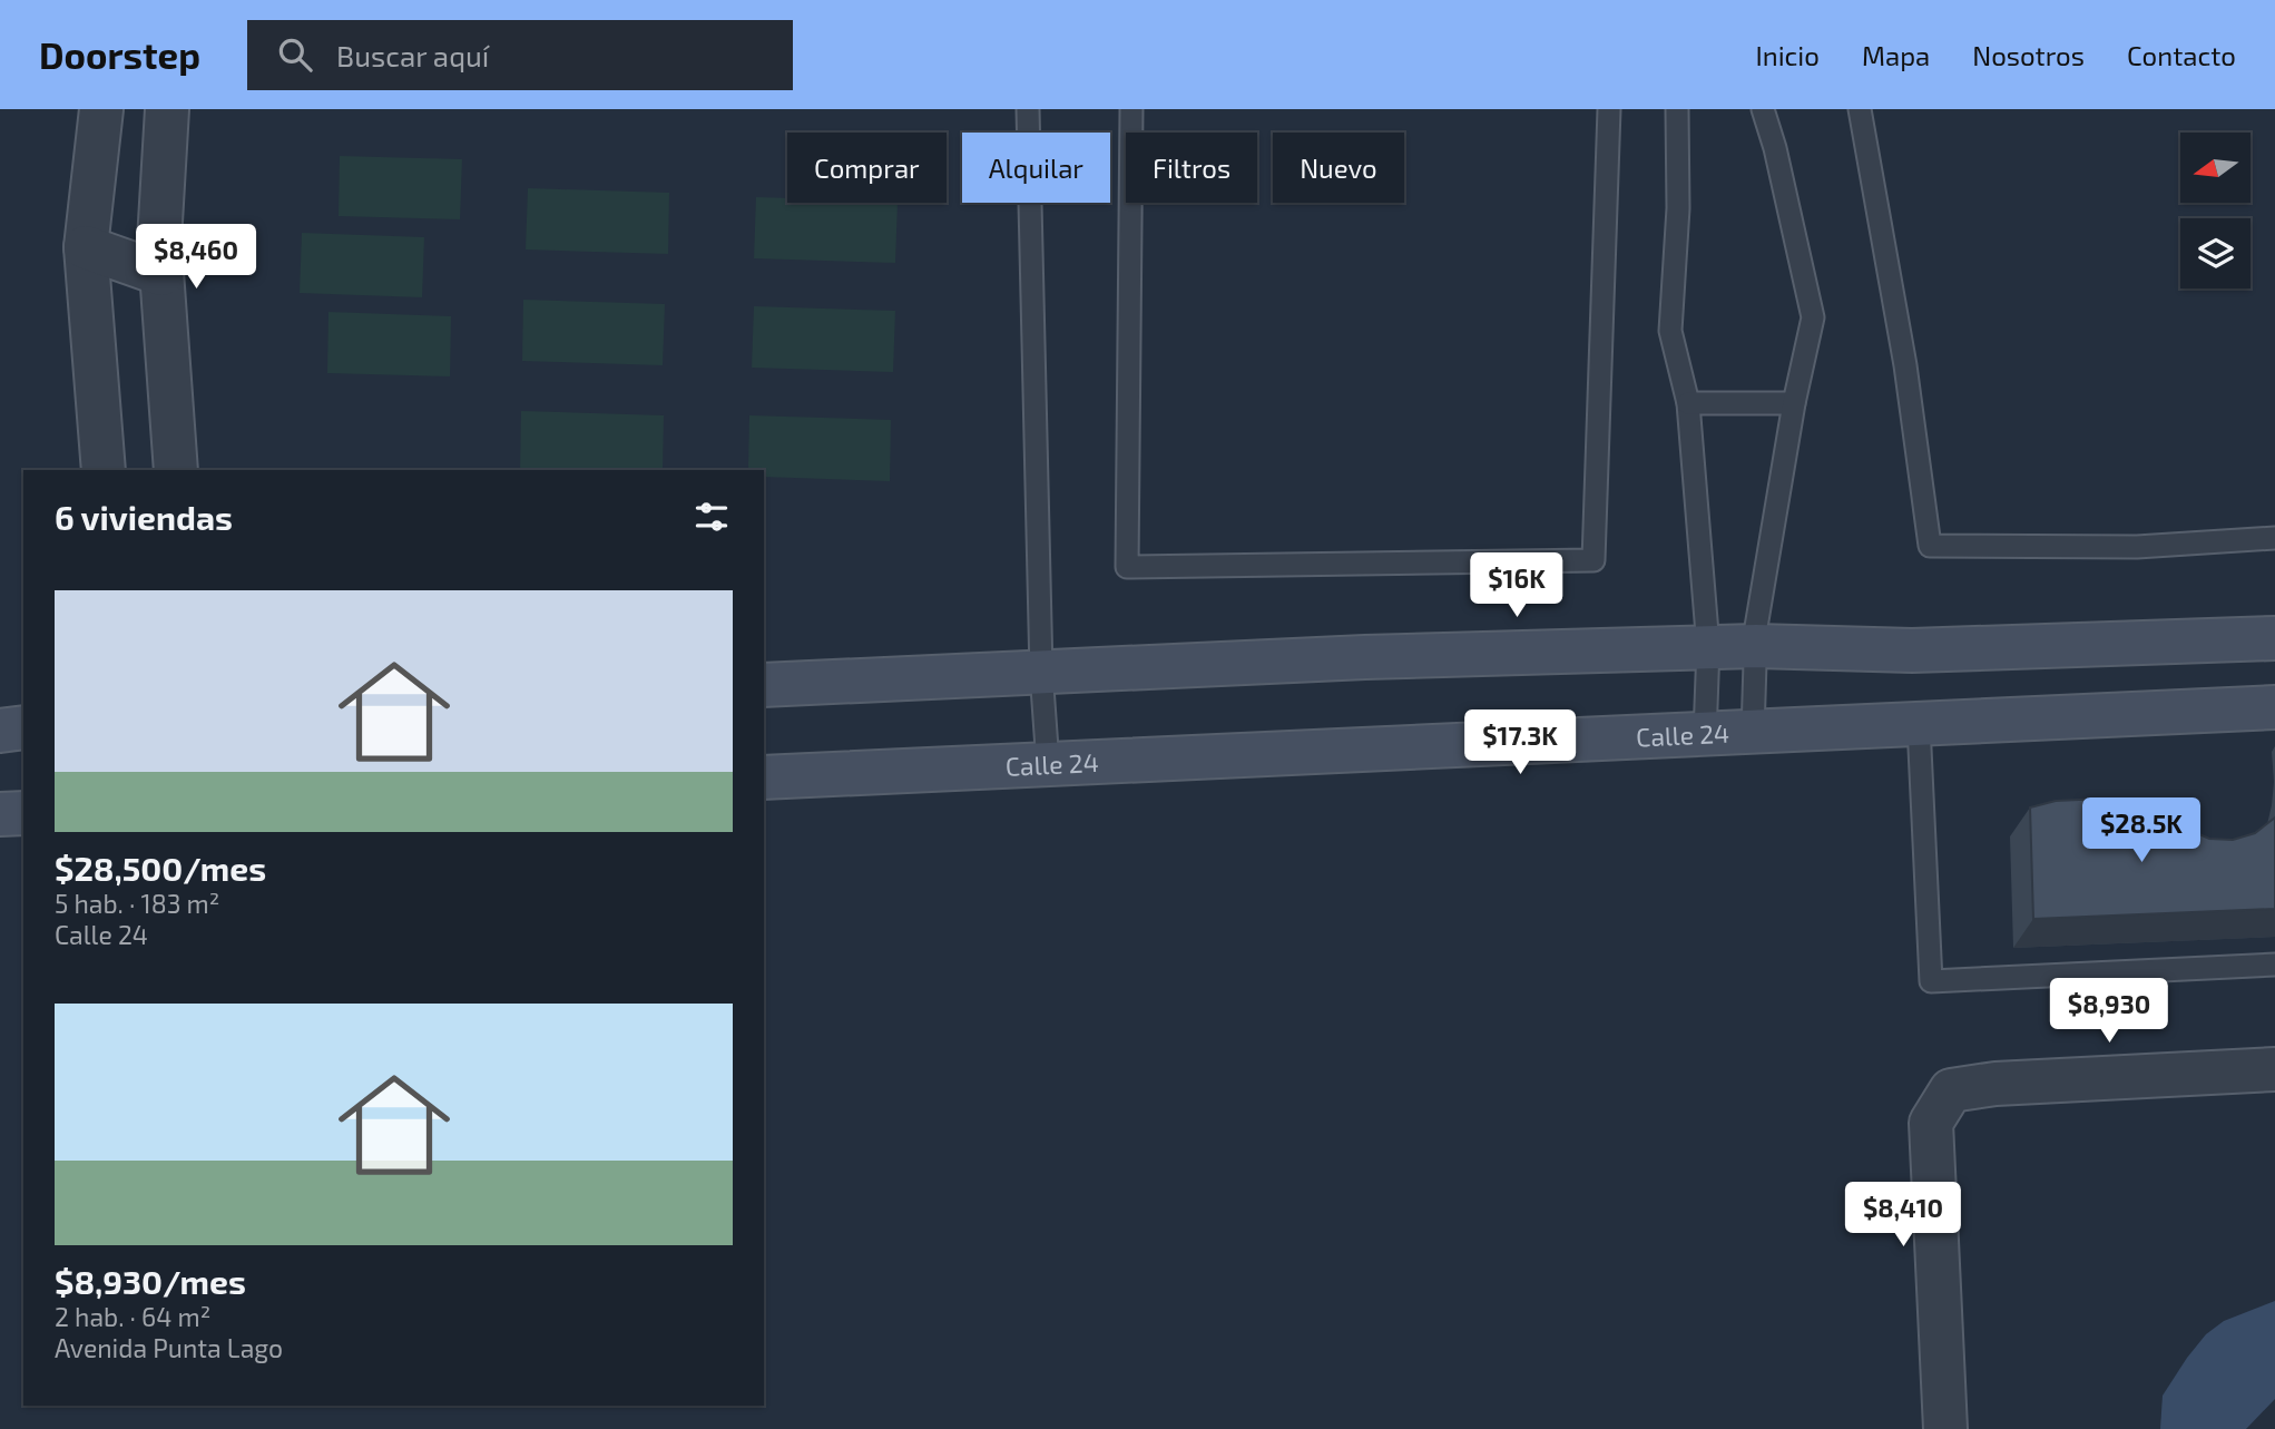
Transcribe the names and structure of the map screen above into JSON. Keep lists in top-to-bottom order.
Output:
{
  "streets": {
    "main road": ["Calle 24"]
  },
  "north": "left",
  "page": {
    "header": "Doorstep",
    "search": "Buscar aquí",
    "nav": [
      "Inicio",
      "Mapa",
      "Nosotros",
      "Contacto"
    ],
    "chip": [
      "Comprar",
      "Alquilar",
      "Filtros",
      "Nuevo"
    ],
    "price": [
      "$8,460",
      "$16K",
      "$17.3K",
      "$28.5K",
      "$8,930",
      "$8,410"
    ],
    "heading": "6 viviendas",
    "list": [
      {
        "name": "$28,500/mes",
        "note": "5 hab. · 183 m² · Calle 24"
      },
      {
        "name": "$8,930/mes",
        "note": "2 hab. · 64 m² · Avenida Punta Lago"
      }
    ]
  }
}
